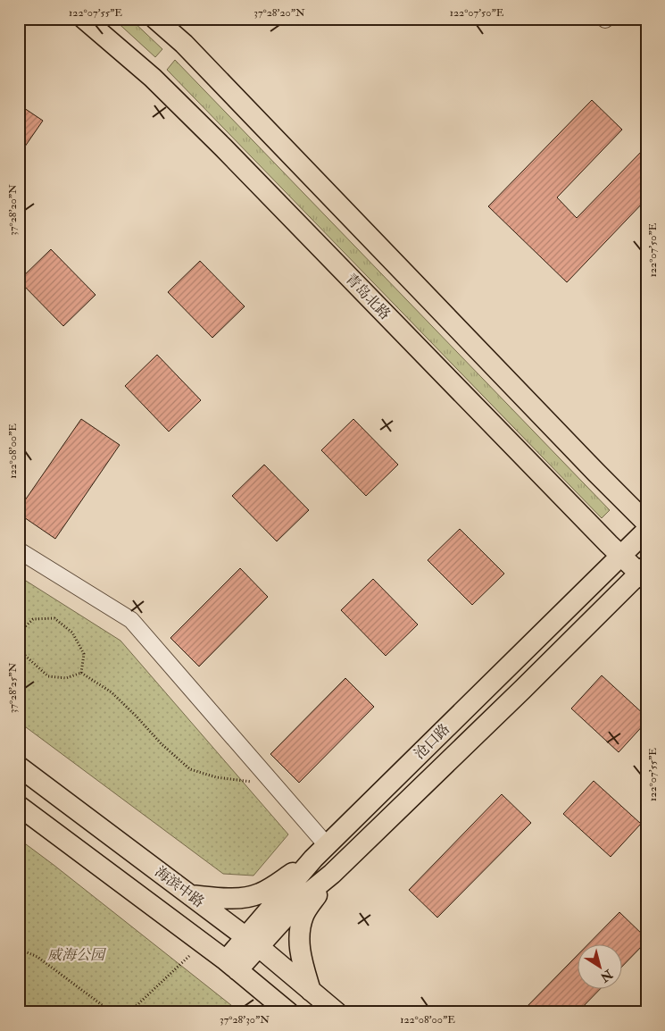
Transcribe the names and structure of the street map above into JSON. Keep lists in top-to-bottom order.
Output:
{
  "streets": {
    "main road": ["青岛北路", "沧口路", "海滨中路"]
  },
  "crossings": [
    ["青岛北路", "沧口路"],
    ["沧口路", "海滨中路"]
  ],
  "parks": ["威海公园"],
  "north": "bottom right",
  "coordinates": [
    "122°07'55\"E",
    "37°28'20\"N",
    "122°07'50\"E",
    "122°08'00\"E",
    "37°28'25\"N",
    "37°28'30\"N"
  ]
}
